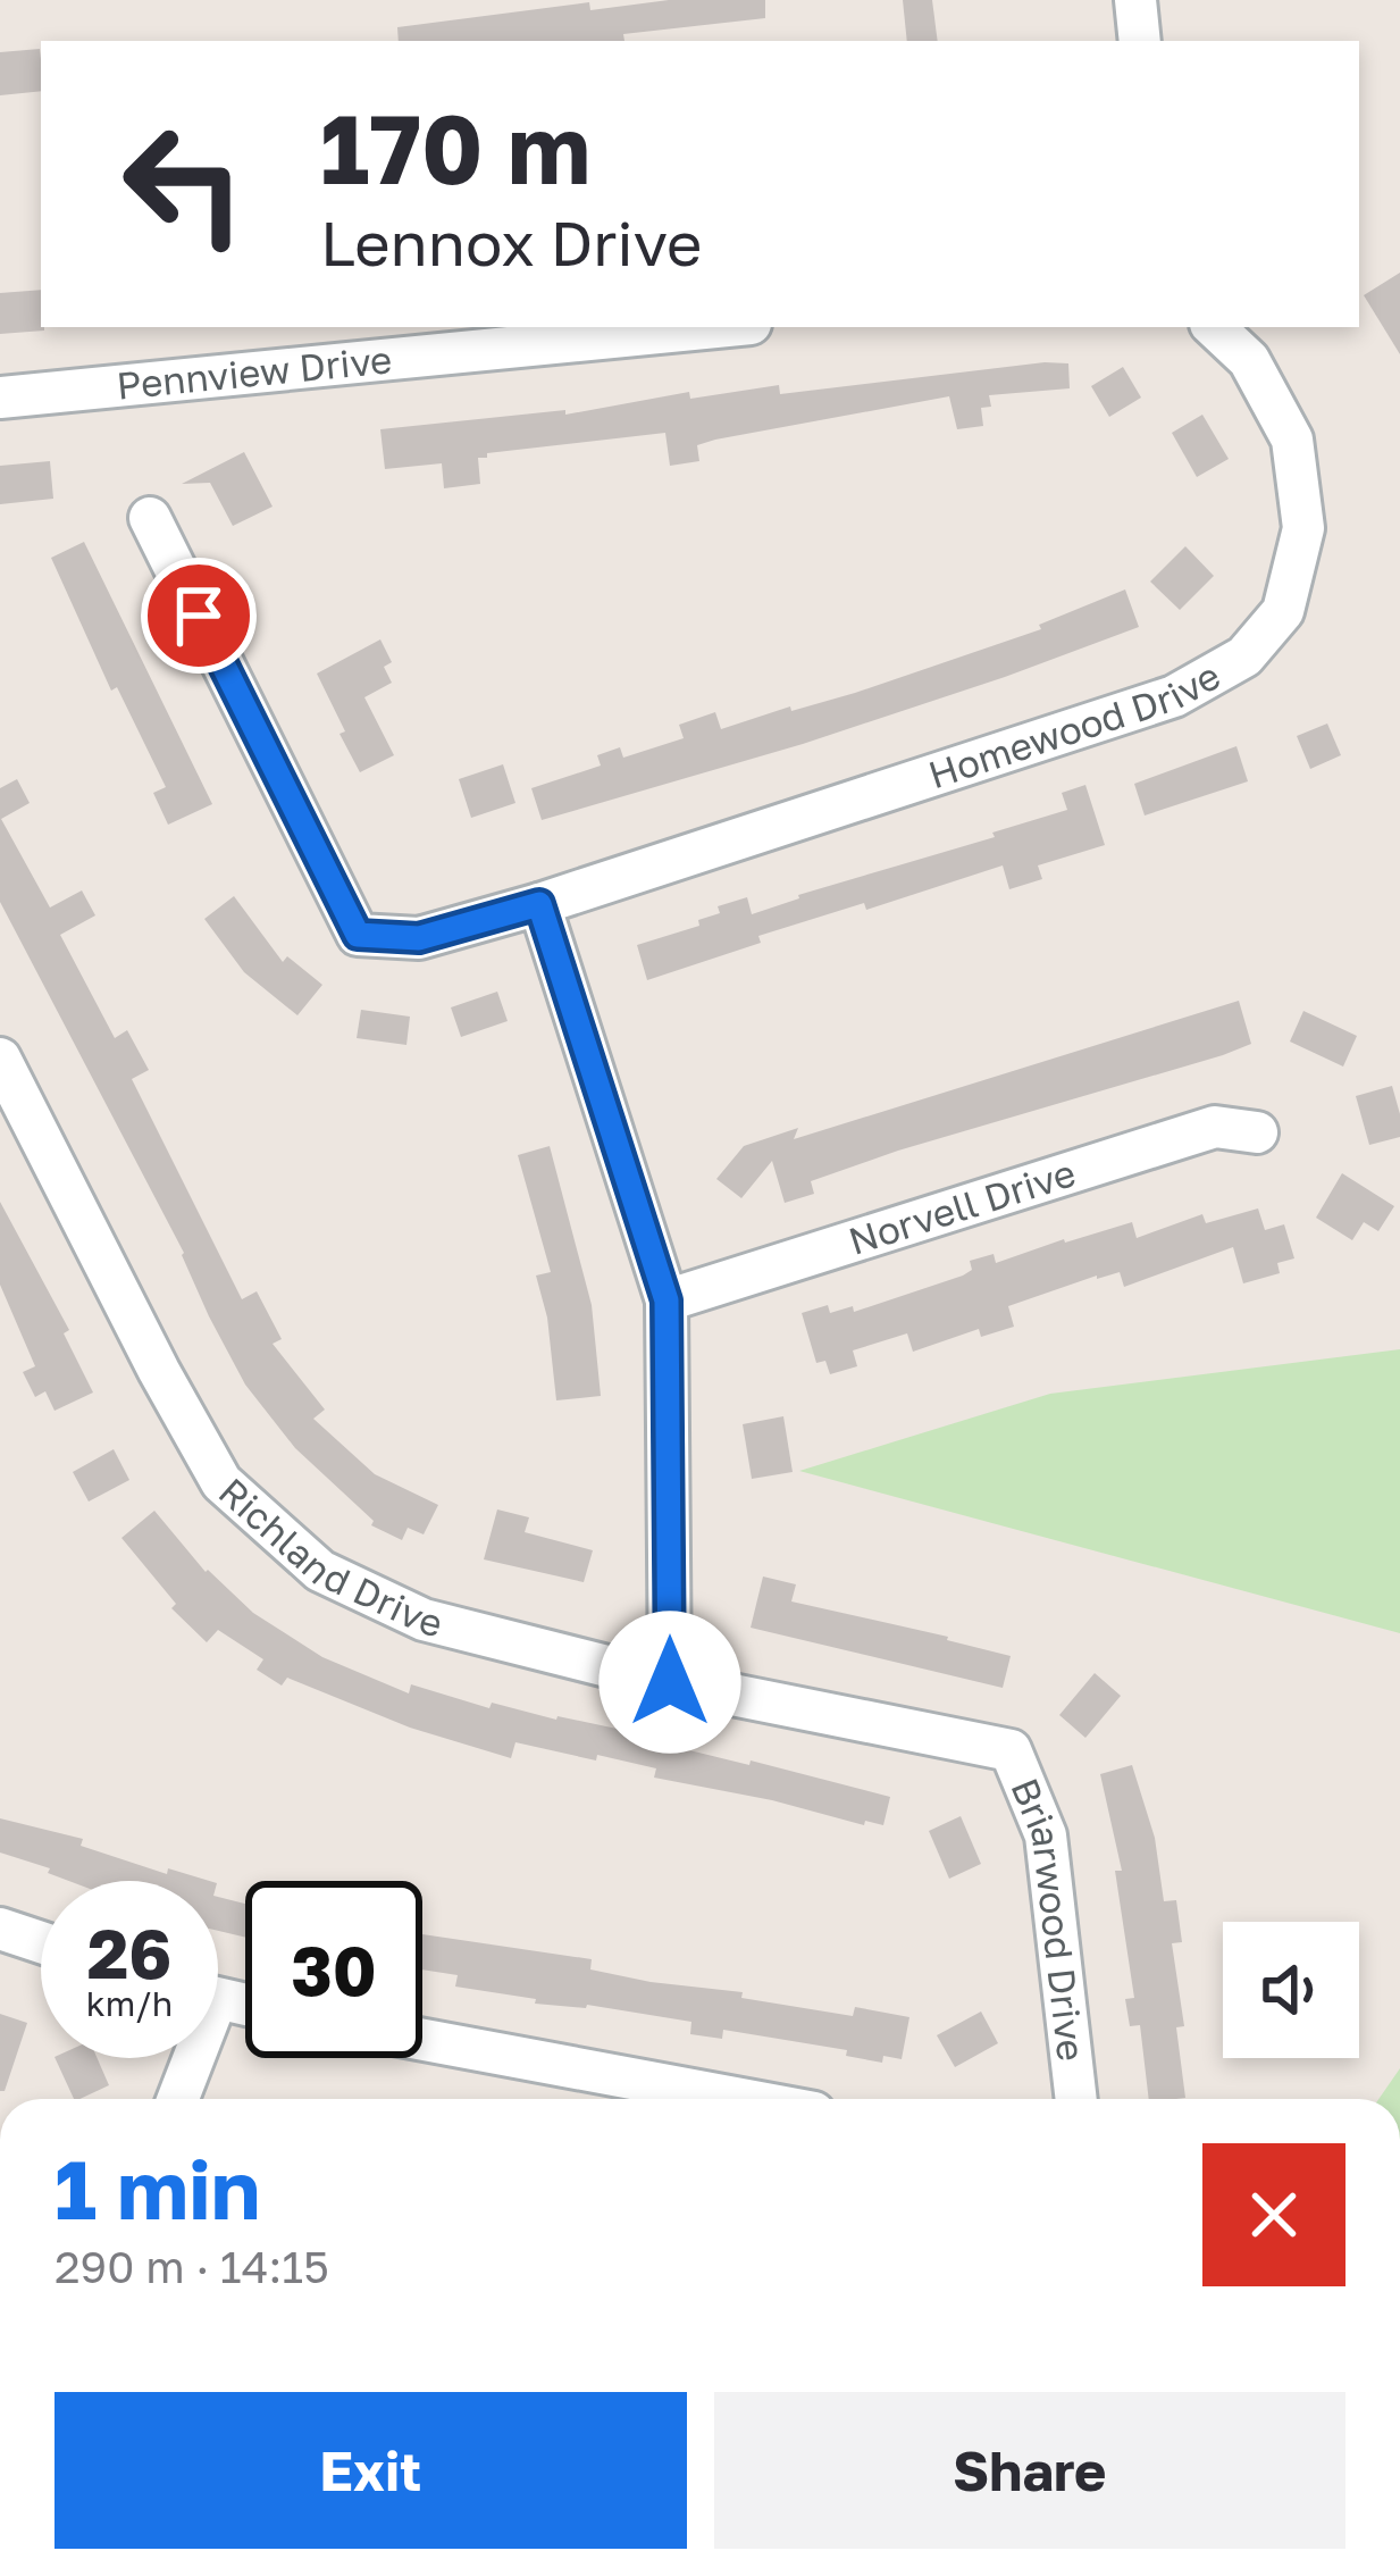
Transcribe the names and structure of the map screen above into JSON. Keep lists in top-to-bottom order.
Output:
{
  "streets": {
    "street": [
      "Pennview Drive",
      "Homewood Drive",
      "Norvell Drive",
      "Richland Drive",
      "Briarwood Drive"
    ]
  },
  "crossings": [
    ["Richland Drive", "Briarwood Drive"]
  ],
  "page": {
    "turn": ["170 m", "Lennox Drive"],
    "speed": "26 km/h",
    "limit": "30",
    "heading": ["1 min", "290 m · 14:15"],
    "buttons": ["Exit", "Share"]
  }
}
